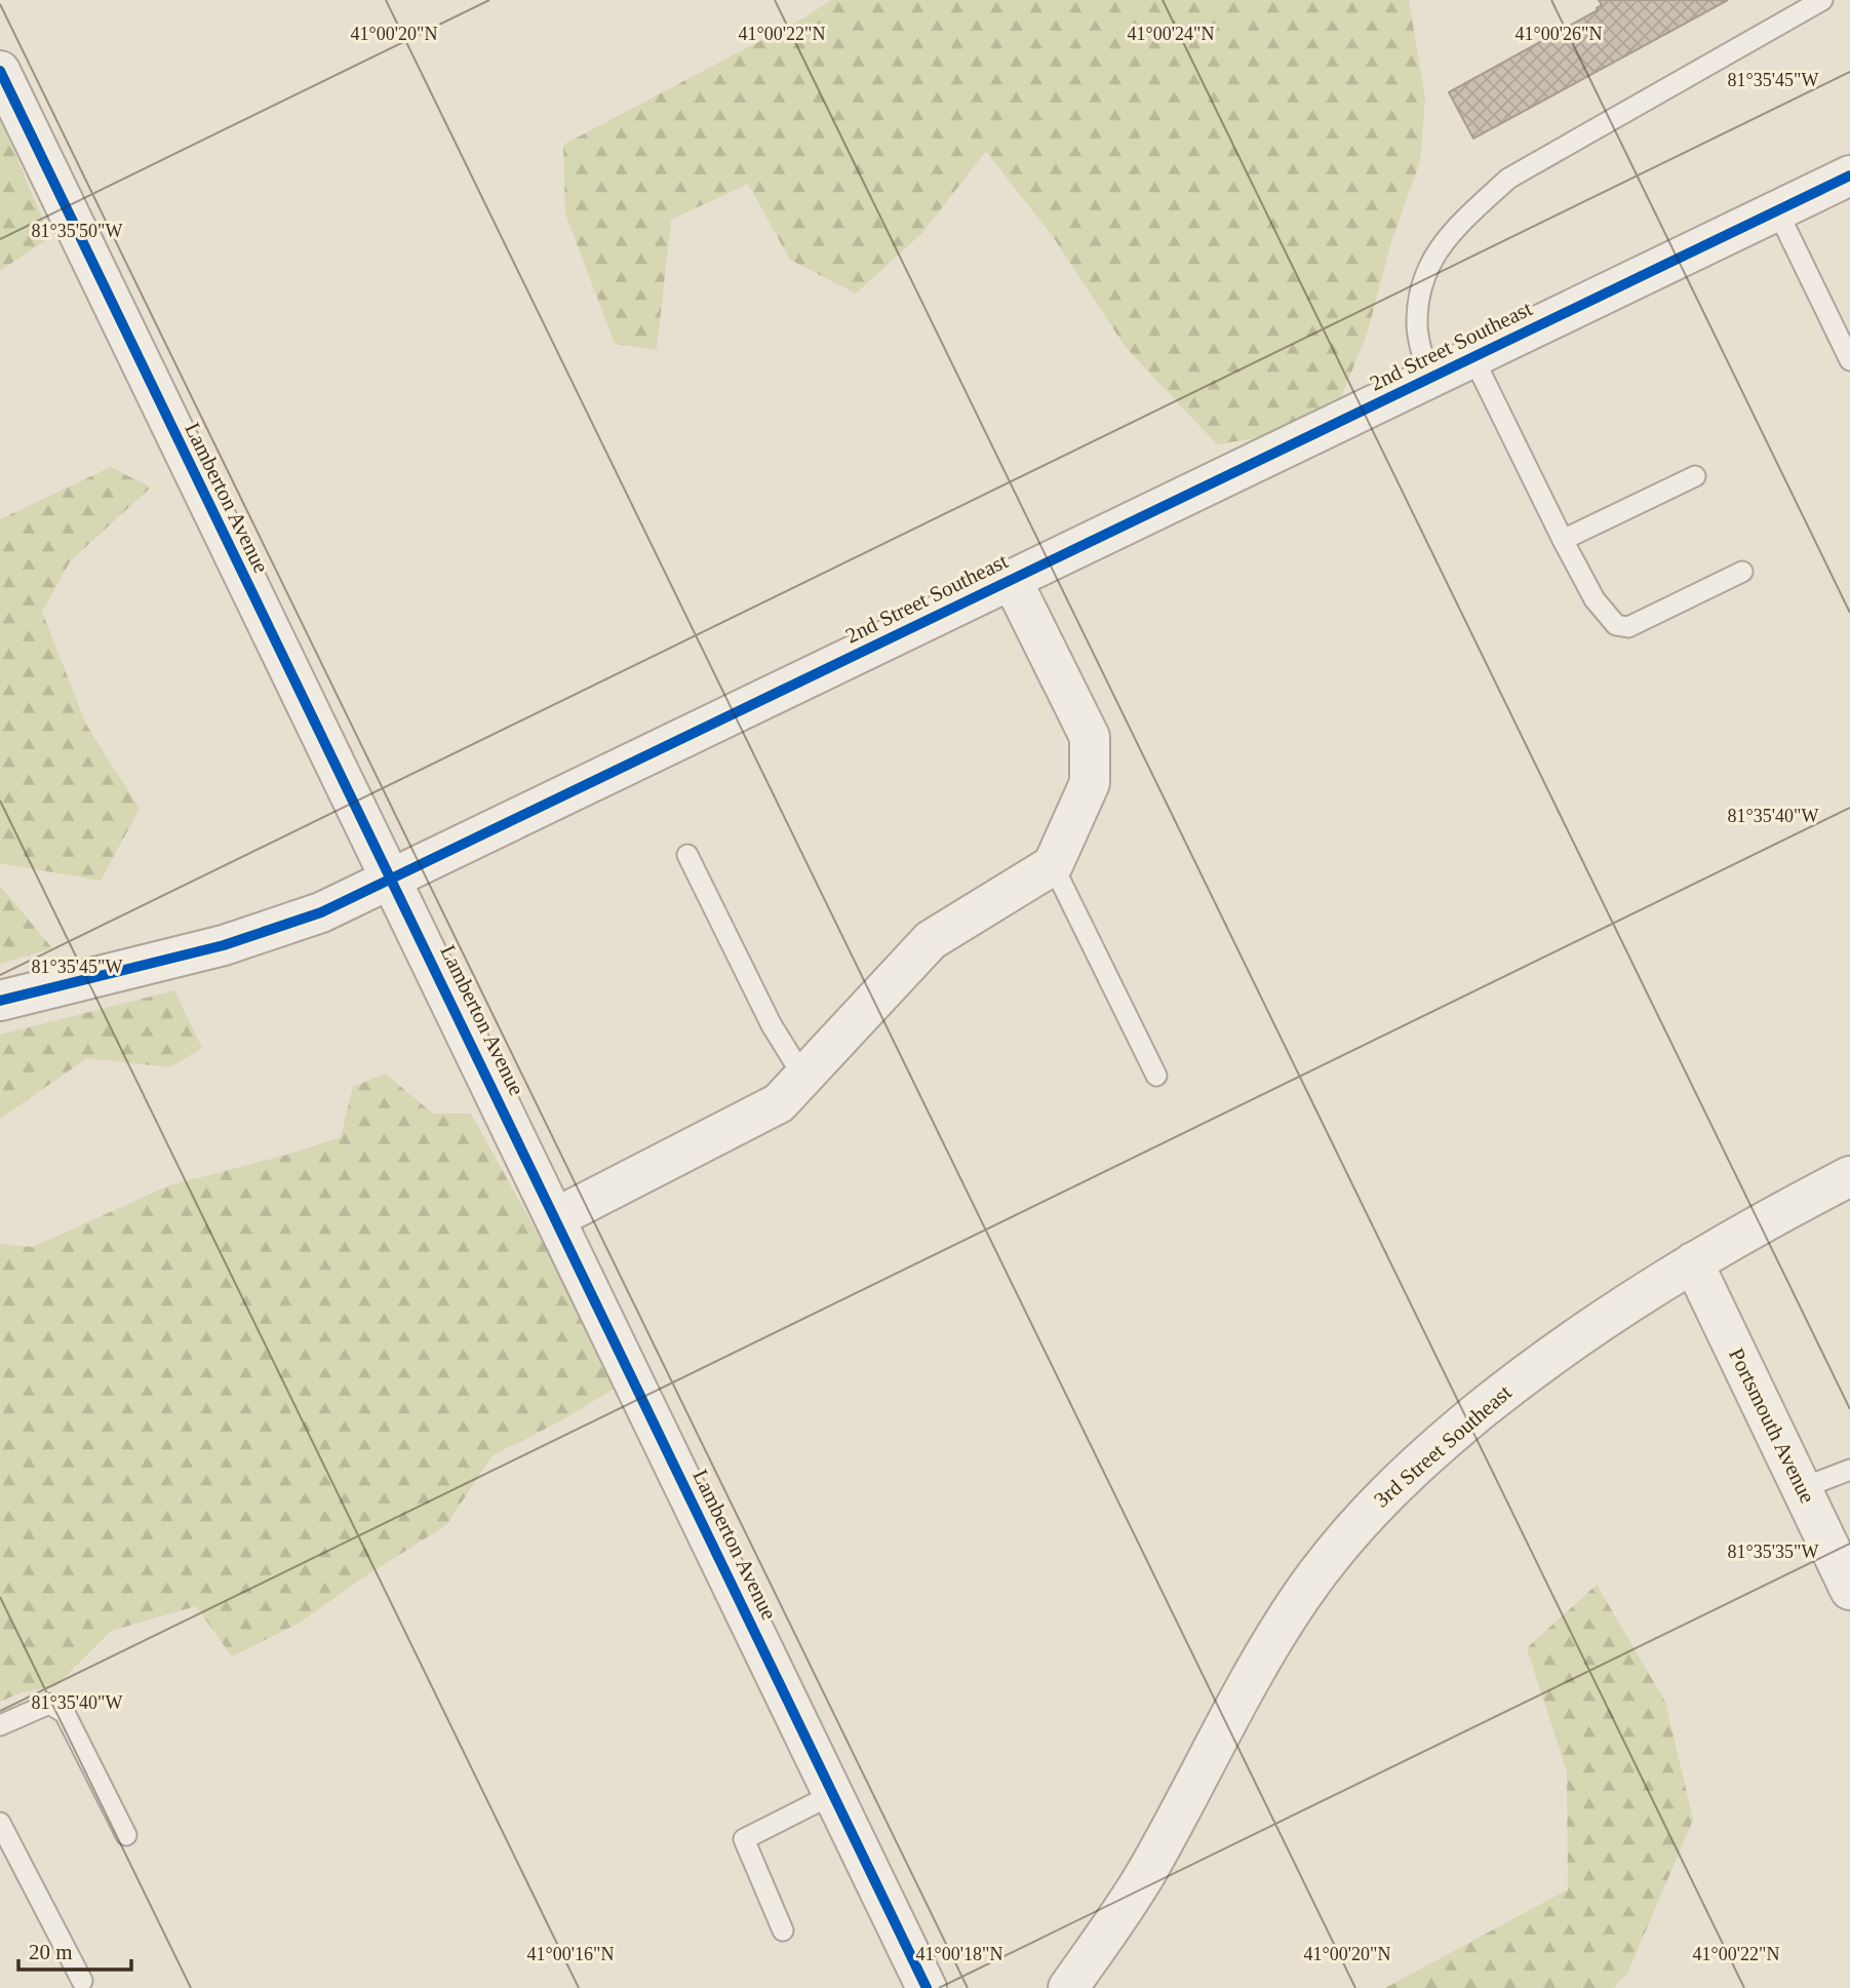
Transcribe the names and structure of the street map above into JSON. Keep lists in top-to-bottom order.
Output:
{
  "streets": {
    "street": [
      "2nd Street Southeast",
      "Lamberton Avenue",
      "Portsmouth Avenue",
      "3rd Street Southeast"
    ]
  },
  "crossings": [
    ["2nd Street Southeast", "Lamberton Avenue"],
    ["Portsmouth Avenue", "3rd Street Southeast"]
  ],
  "scale_bar": "20 m",
  "coordinates": [
    "41°00'20\"N",
    "41°00'22\"N",
    "41°00'24\"N",
    "41°00'26\"N",
    "81°35'45\"W",
    "81°35'50\"W",
    "81°35'40\"W",
    "81°35'35\"W",
    "41°00'16\"N",
    "41°00'18\"N"
  ]
}
